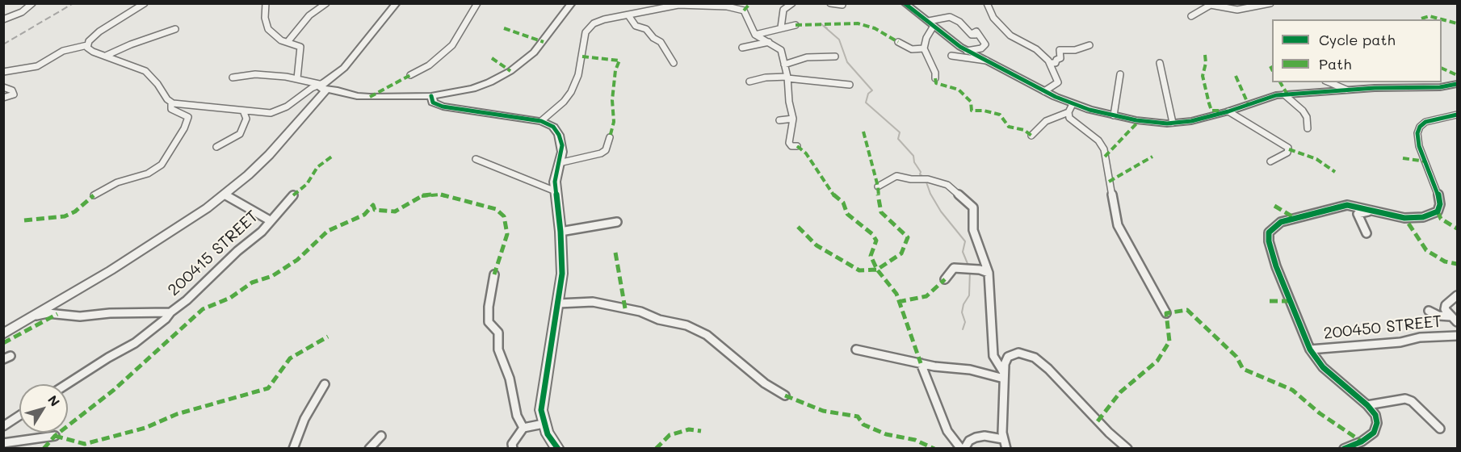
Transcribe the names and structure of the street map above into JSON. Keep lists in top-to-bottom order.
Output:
{
  "streets": {
    "street": ["200415 STREET", "200450 STREET"]
  },
  "legend": ["Cycle path", "Path"],
  "north": "top right"
}
